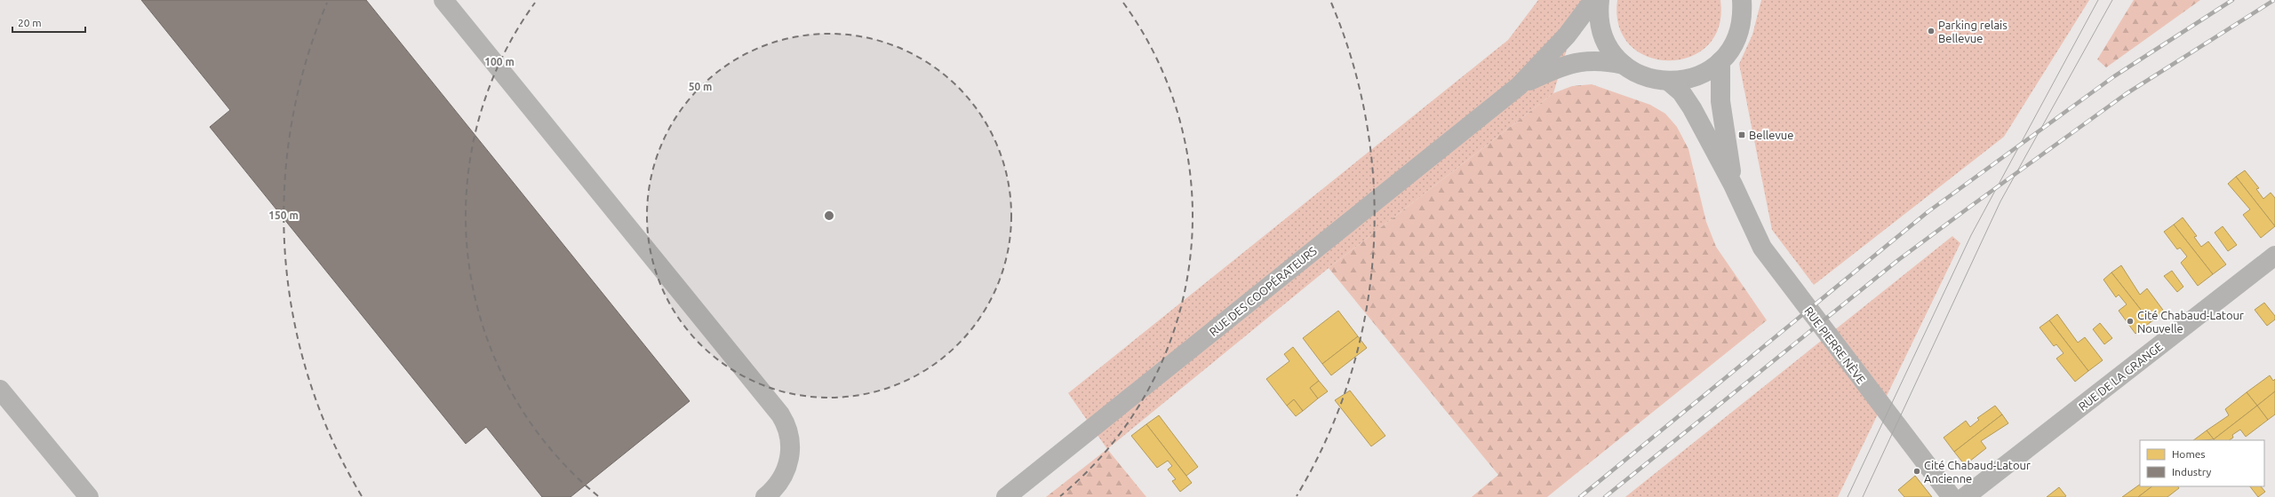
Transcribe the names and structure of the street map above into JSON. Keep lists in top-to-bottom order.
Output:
{
  "streets": {
    "street": ["RUE DES COOPÉRATEURS", "RUE PIERRE NÈVE", "RUE DE LA GRANGE"]
  },
  "places": {
    "other": ["Parking relais Bellevue", "Cité Chabaud-Latour Nouvelle", "Cité Chabaud-Latour Ancienne"],
    "transit": ["Bellevue"]
  },
  "legend": ["Homes", "Industry"],
  "scale_bar": "20 m",
  "rings": ["100 m", "50 m", "150 m"]
}
